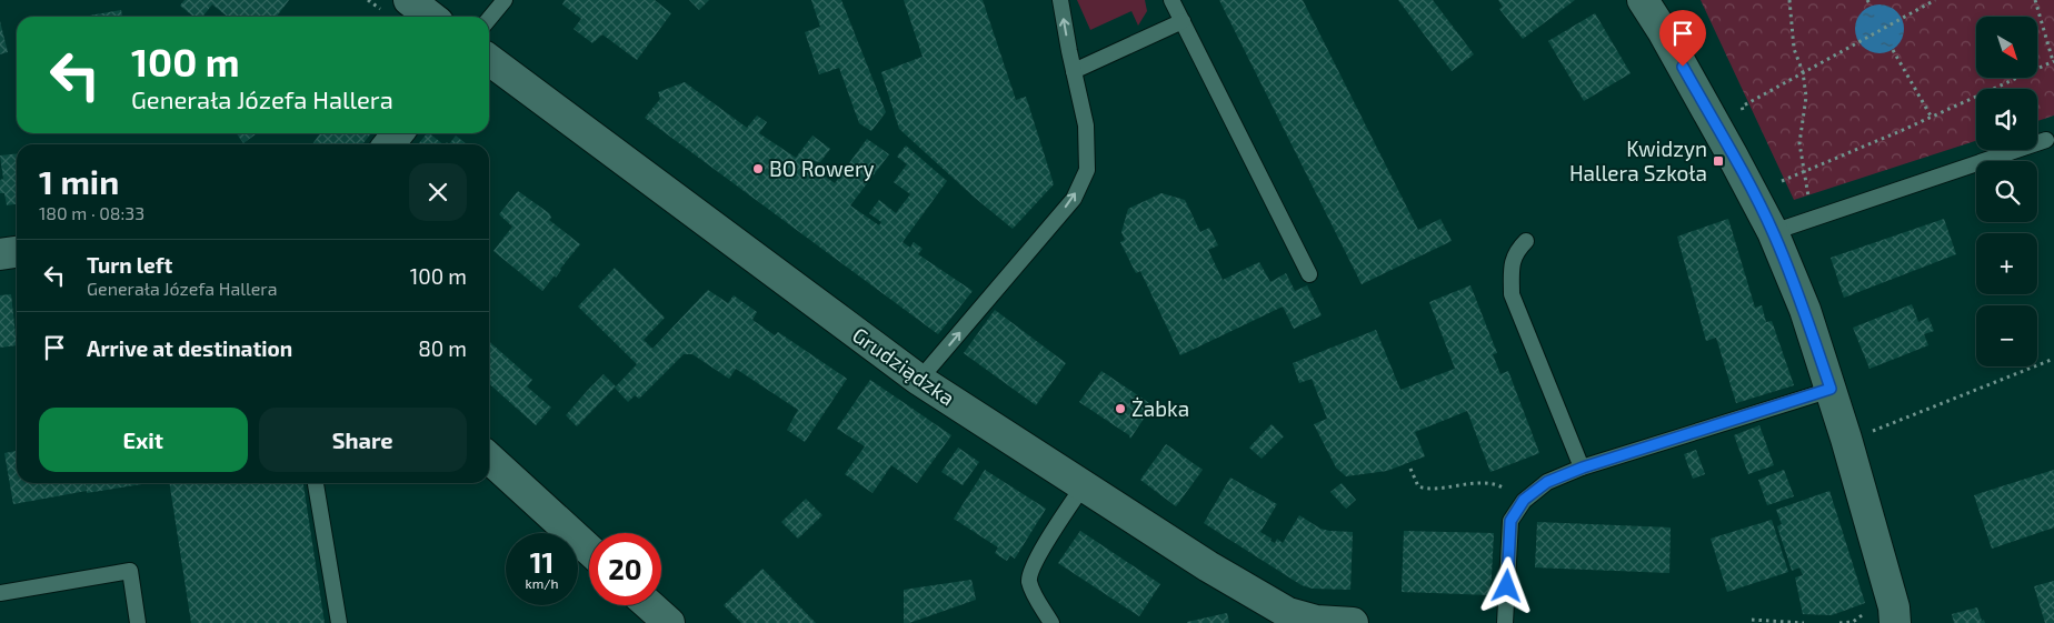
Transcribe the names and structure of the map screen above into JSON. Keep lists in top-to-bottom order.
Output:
{
  "streets": {
    "street": ["Grudziądzka"]
  },
  "places": {
    "transit": ["Kwidzyn Hallera Szkoła"],
    "other": ["BO Rowery", "Żabka"]
  },
  "north": "bottom right",
  "page": {
    "map_buttons": ["+", "−"],
    "turn": ["100 m", "Generała Józefa Hallera"],
    "heading": ["1 min", "180 m · 08:33"],
    "list": [
      {
        "name": "Turn left",
        "note": "Generała Józefa Hallera",
        "value": "100 m"
      },
      {
        "name": "Arrive at destination",
        "value": "80 m"
      }
    ],
    "buttons": ["Exit", "Share"],
    "speed": "11 km/h",
    "limit": "20"
  }
}
